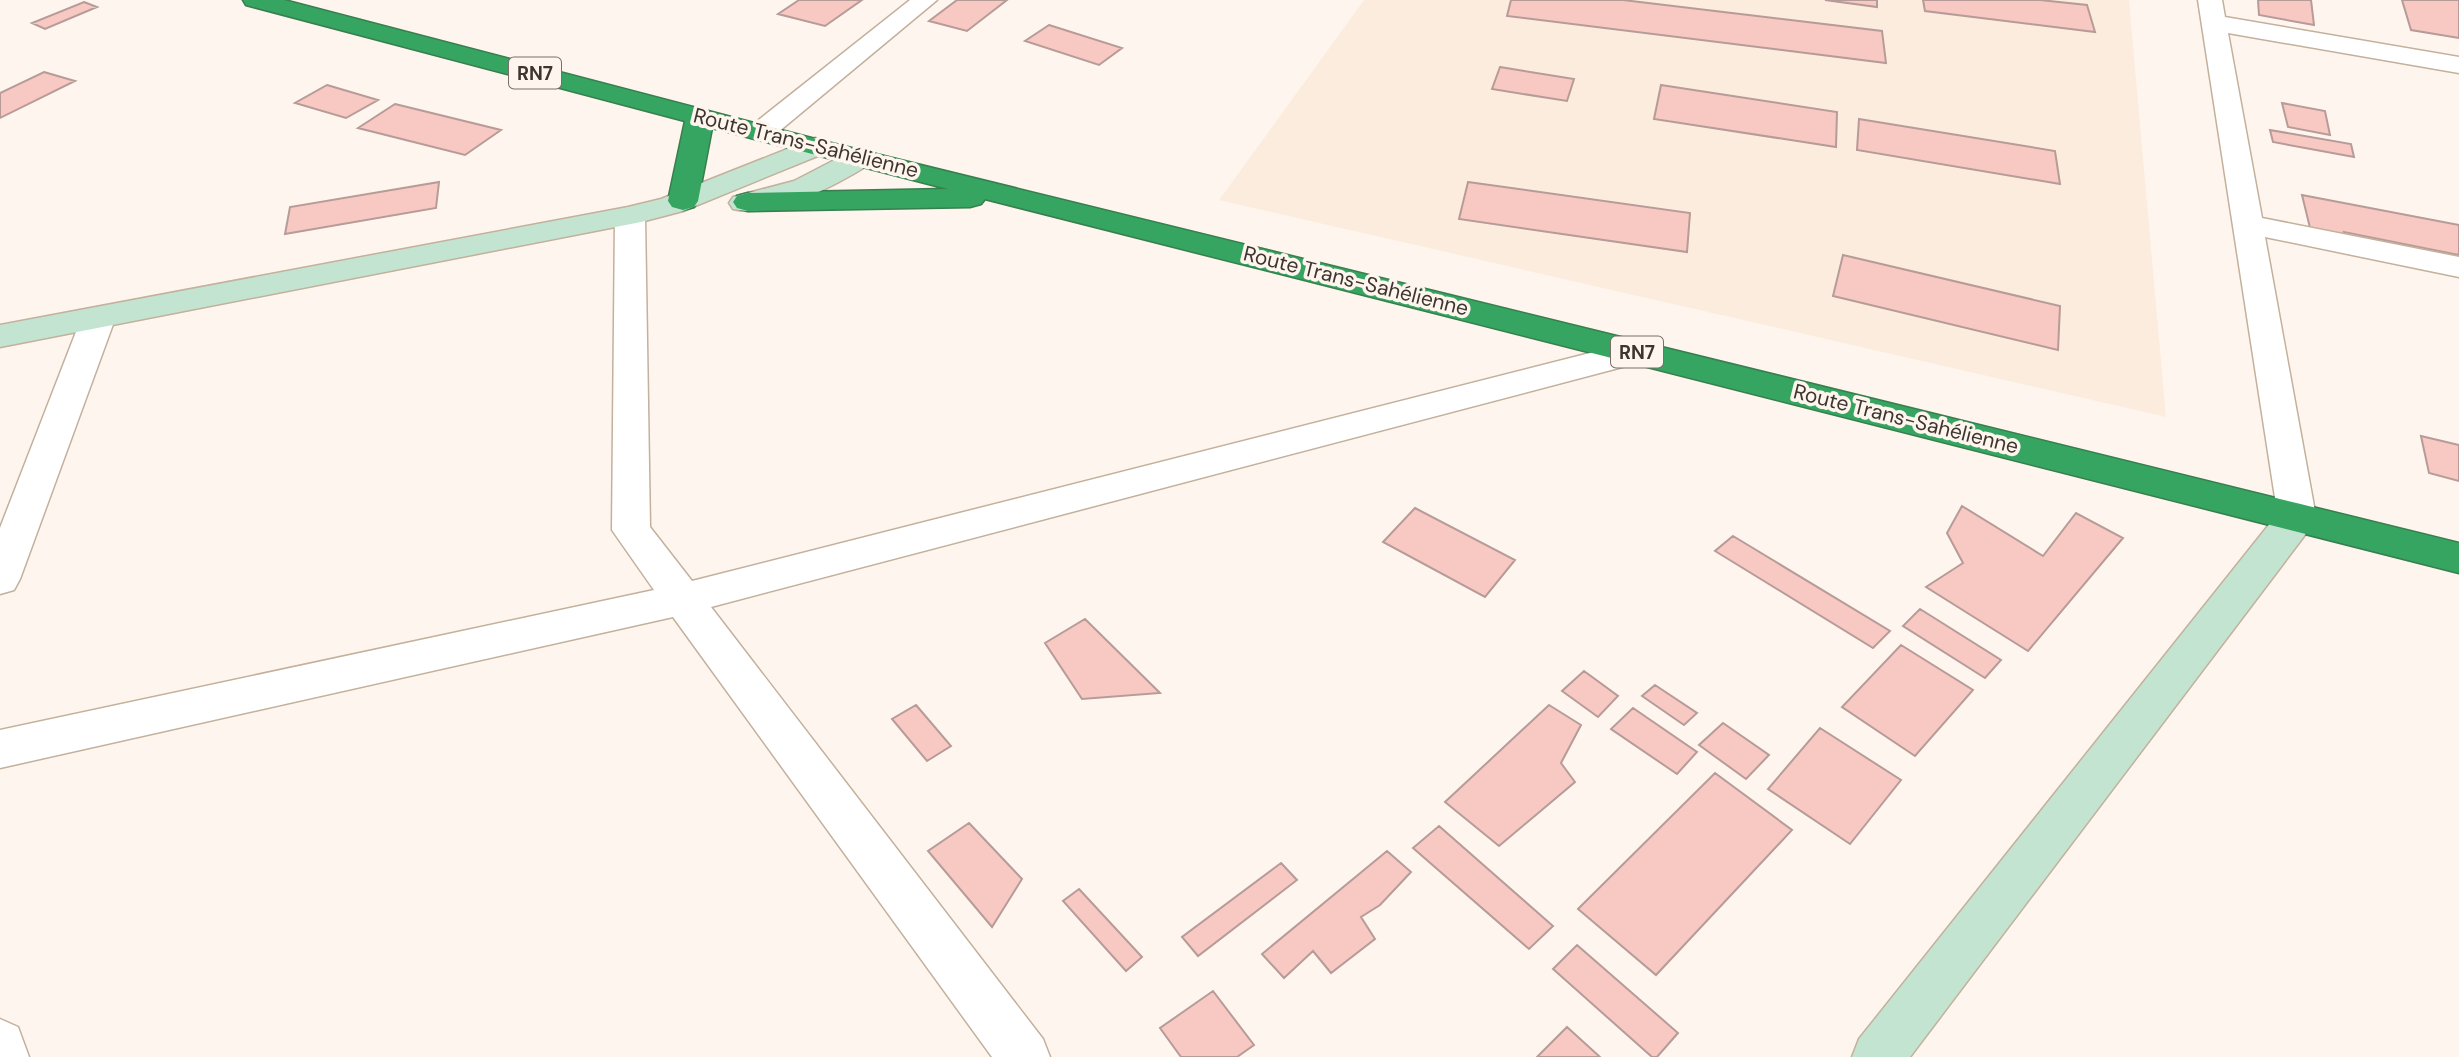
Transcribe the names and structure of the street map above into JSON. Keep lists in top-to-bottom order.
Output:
{
  "streets": {
    "highway": ["RN7", "Route Trans-Sahélienne"]
  }
}
